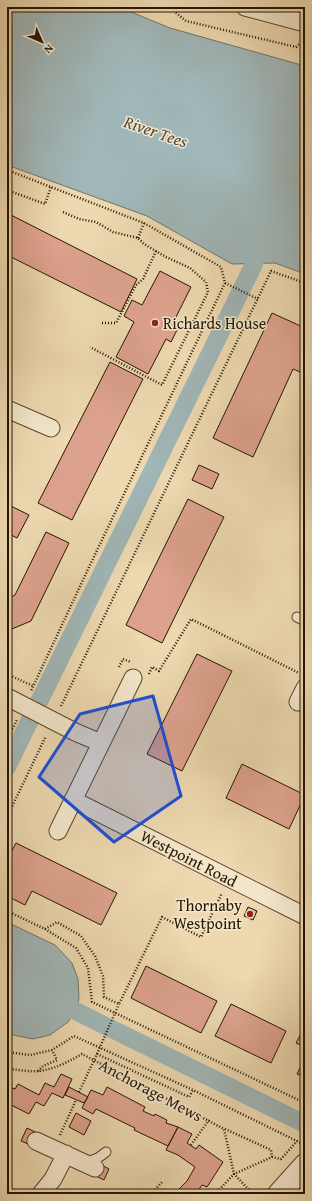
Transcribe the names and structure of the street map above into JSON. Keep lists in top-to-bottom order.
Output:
{
  "streets": {
    "street": ["Westpoint Road"],
    "path": ["Anchorage Mews"]
  },
  "water": ["River Tees"],
  "places": ["Richards House", "Thornaby Westpoint"],
  "north": "bottom right"
}
